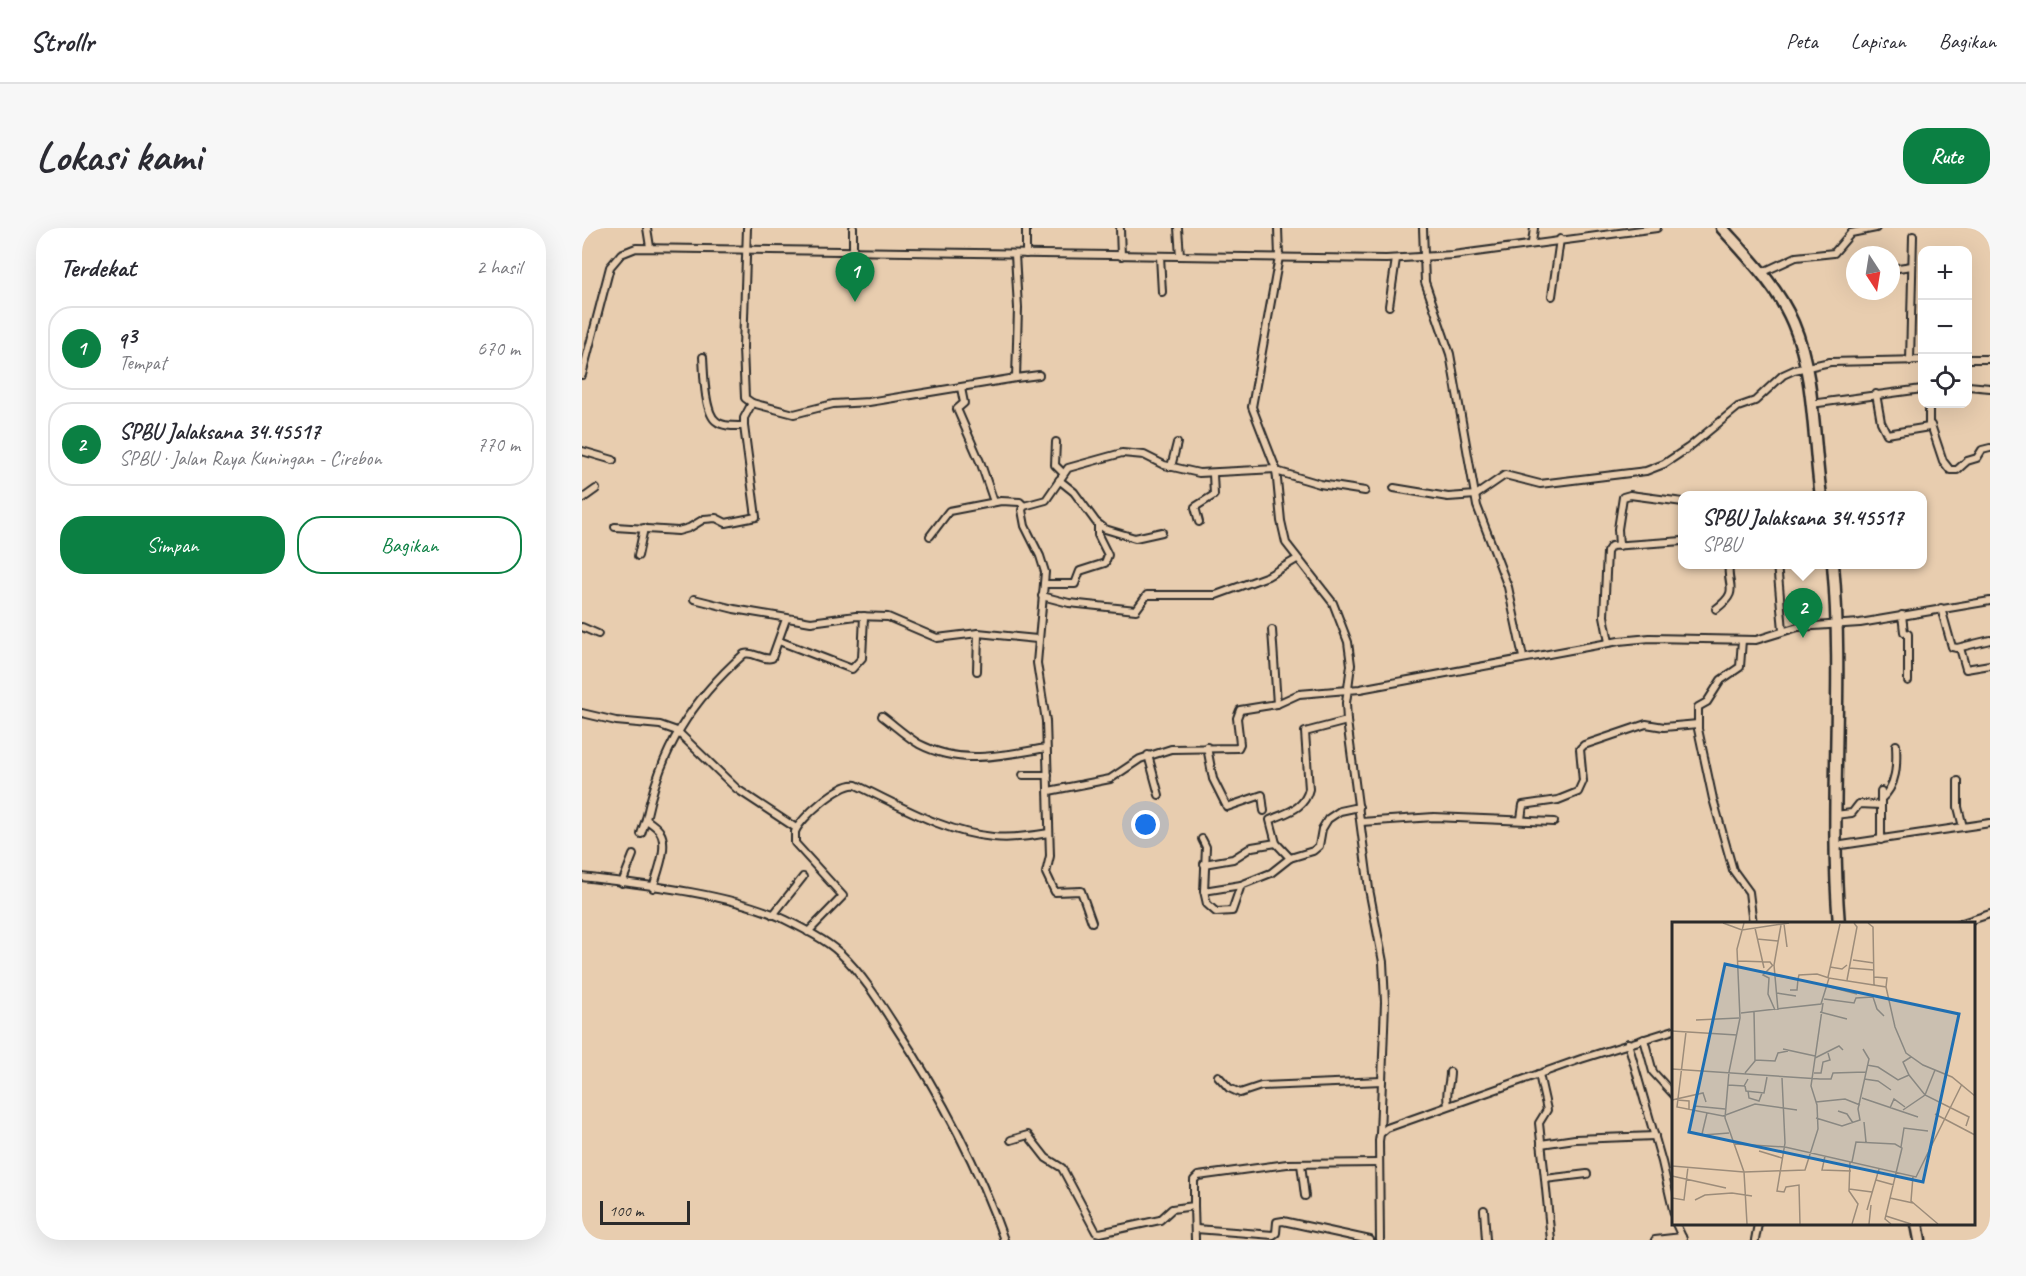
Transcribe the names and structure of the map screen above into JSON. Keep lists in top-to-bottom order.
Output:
{
  "scale_bar": "100 m",
  "north": "bottom",
  "page": {
    "header": "Strollr",
    "nav": ["Peta", "Lapisan", "Bagikan"],
    "buttons": [
      "Rute",
      ["Simpan", "Bagikan"]
    ],
    "title": "Lokasi kami",
    "heading": ["Terdekat", "2 hasil"],
    "map_buttons": ["+", "−"],
    "pins": ["1", "2"],
    "list": [
      {
        "mark": "1",
        "name": "q3",
        "note": "Tempat",
        "value": "670 m"
      },
      {
        "mark": "2",
        "name": "SPBU Jalaksana 34.45517",
        "note": "SPBU · Jalan Raya Kuningan - Cirebon",
        "value": "770 m"
      }
    ],
    "popup": ["SPBU Jalaksana 34.45517", "SPBU"],
    "scale": "100 m"
  }
}
